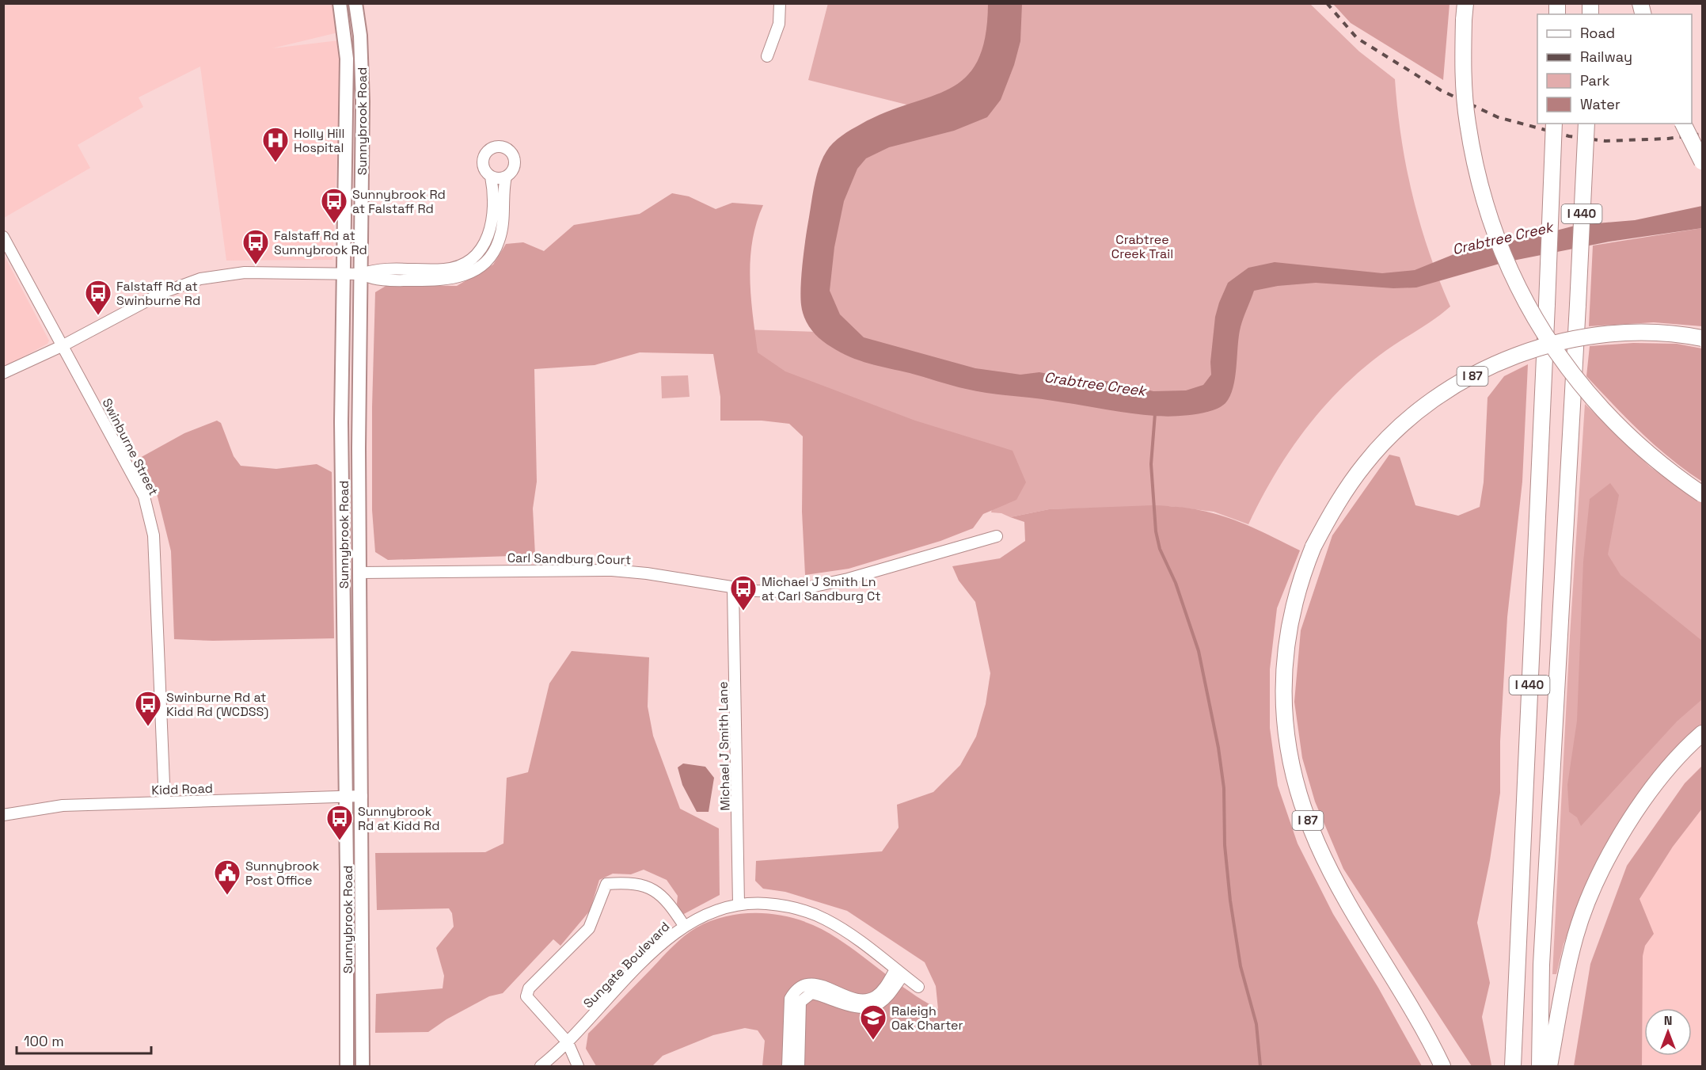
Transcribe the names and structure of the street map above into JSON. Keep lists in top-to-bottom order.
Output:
{
  "streets": {
    "highway": ["I 440", "I 87"],
    "main road": ["Sunnybrook Road"],
    "street": [
      "Swinburne Street",
      "Carl Sandburg Court",
      "Michael J Smith Lane",
      "Kidd Road",
      "Sungate Boulevard"
    ]
  },
  "crossings": [
    ["Sunnybrook Road", "Carl Sandburg Court"],
    ["Sunnybrook Road", "Kidd Road"],
    ["Swinburne Street", "Kidd Road"],
    ["Carl Sandburg Court", "Michael J Smith Lane"],
    ["Michael J Smith Lane", "Sungate Boulevard"]
  ],
  "water": ["Crabtree Creek"],
  "parks": ["Crabtree Creek Trail"],
  "places": {
    "hospital": ["Holly Hill Hospital"],
    "bus stop": [
      "Sunnybrook Rd at Falstaff Rd",
      "Falstaff Rd at Sunnybrook Rd",
      "Falstaff Rd at Swinburne Rd",
      "Michael J Smith Ln at Carl Sandburg Ct",
      "Swinburne Rd at Kidd Rd (WCDSS)",
      "Sunnybrook Rd at Kidd Rd"
    ],
    "public building": ["Sunnybrook Post Office"],
    "school or university": ["Raleigh Oak Charter"]
  },
  "legend": [
    "Road",
    "Railway",
    "Park",
    "Water"
  ],
  "scale_bar": "100 m",
  "north": "top"
}
